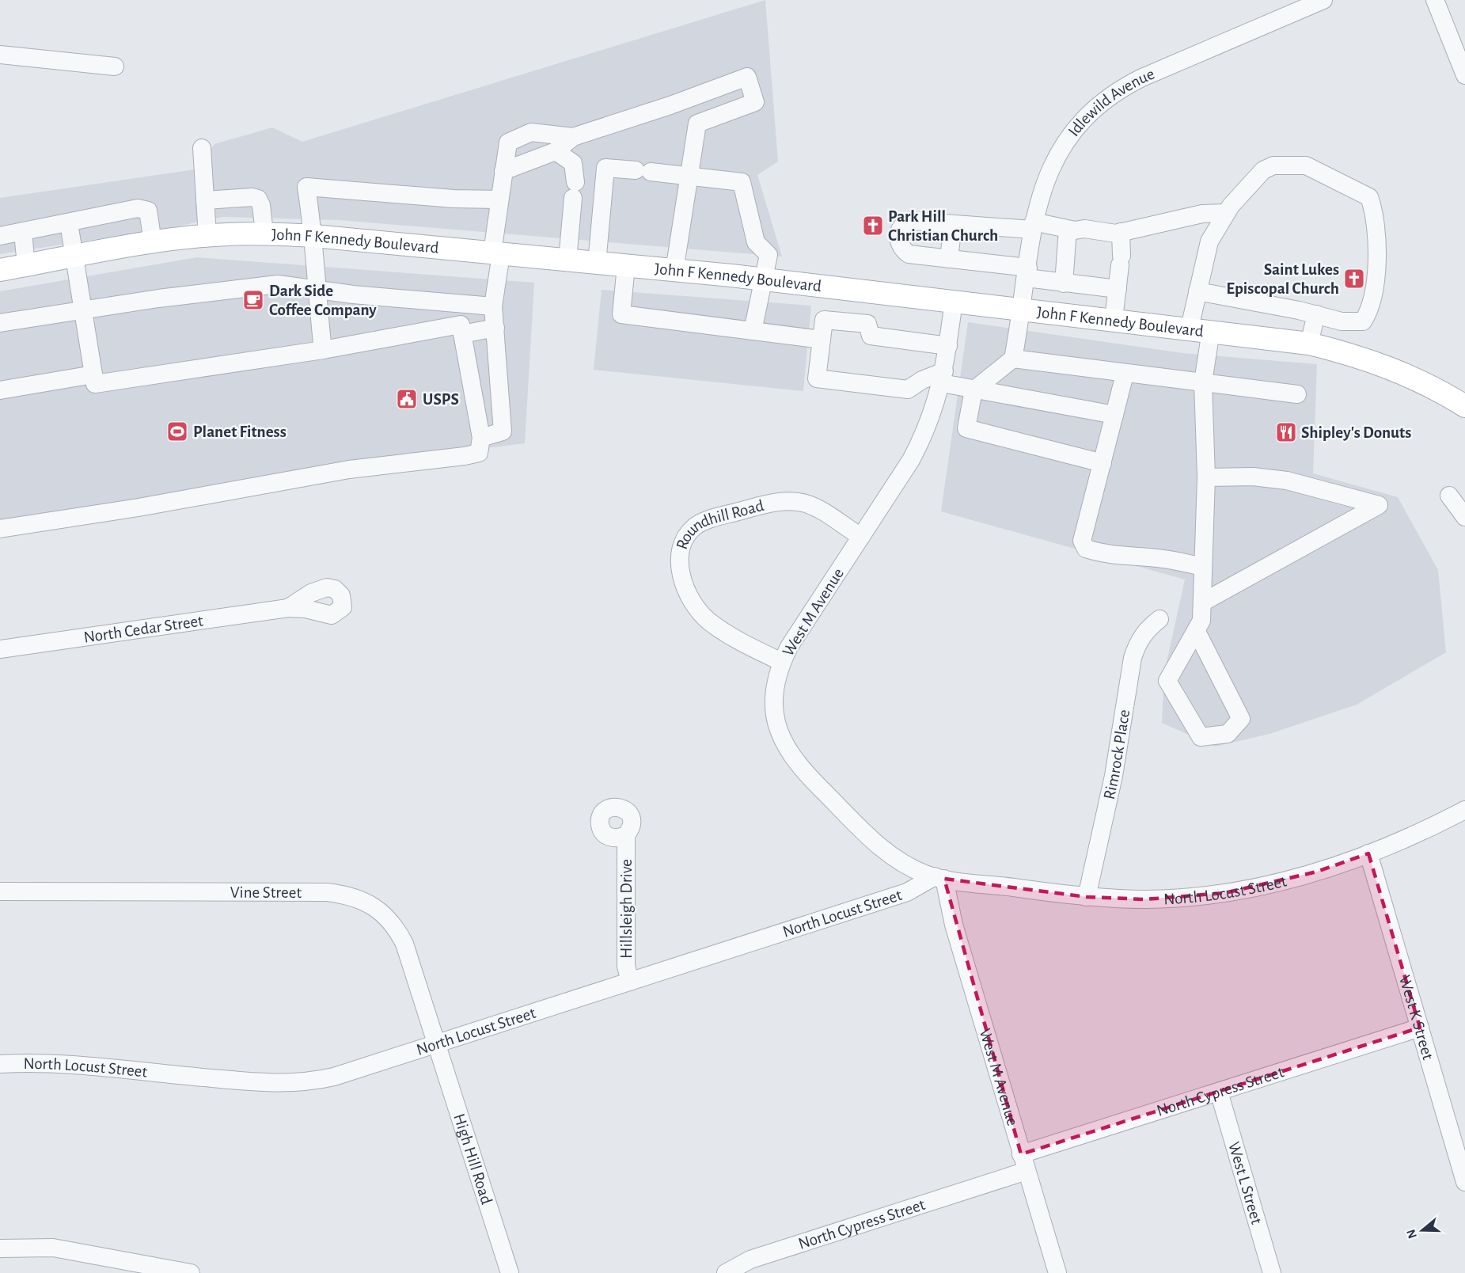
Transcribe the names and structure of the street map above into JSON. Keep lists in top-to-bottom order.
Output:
{
  "streets": {
    "main road": ["John F Kennedy Boulevard"],
    "street": [
      "Idlewild Avenue",
      "Roundhill Road",
      "West M Avenue",
      "North Cedar Street",
      "Rimrock Place",
      "North Locust Street",
      "Vine Street",
      "Hillsleigh Drive",
      "West K Street",
      "North Cypress Street",
      "High Hill Road",
      "West L Street"
    ]
  },
  "crossings": [
    ["Idlewild Avenue", "John F Kennedy Boulevard"],
    ["John F Kennedy Boulevard", "West M Avenue"],
    ["Roundhill Road", "West M Avenue"],
    ["West M Avenue", "North Locust Street"],
    ["West M Avenue", "North Cypress Street"],
    ["Rimrock Place", "North Locust Street"],
    ["North Locust Street", "Vine Street"],
    ["North Locust Street", "Hillsleigh Drive"],
    ["North Locust Street", "West K Street"],
    ["North Locust Street", "High Hill Road"],
    ["Vine Street", "High Hill Road"],
    ["West K Street", "North Cypress Street"],
    ["North Cypress Street", "West L Street"]
  ],
  "places": {
    "church": ["Park Hill Christian Church", "Saint Lukes Episcopal Church"],
    "cafe": ["Dark Side Coffee Company"],
    "public building": ["USPS"],
    "sports": ["Planet Fitness"],
    "restaurant": ["Shipley's Donuts"]
  },
  "north": "left"
}
